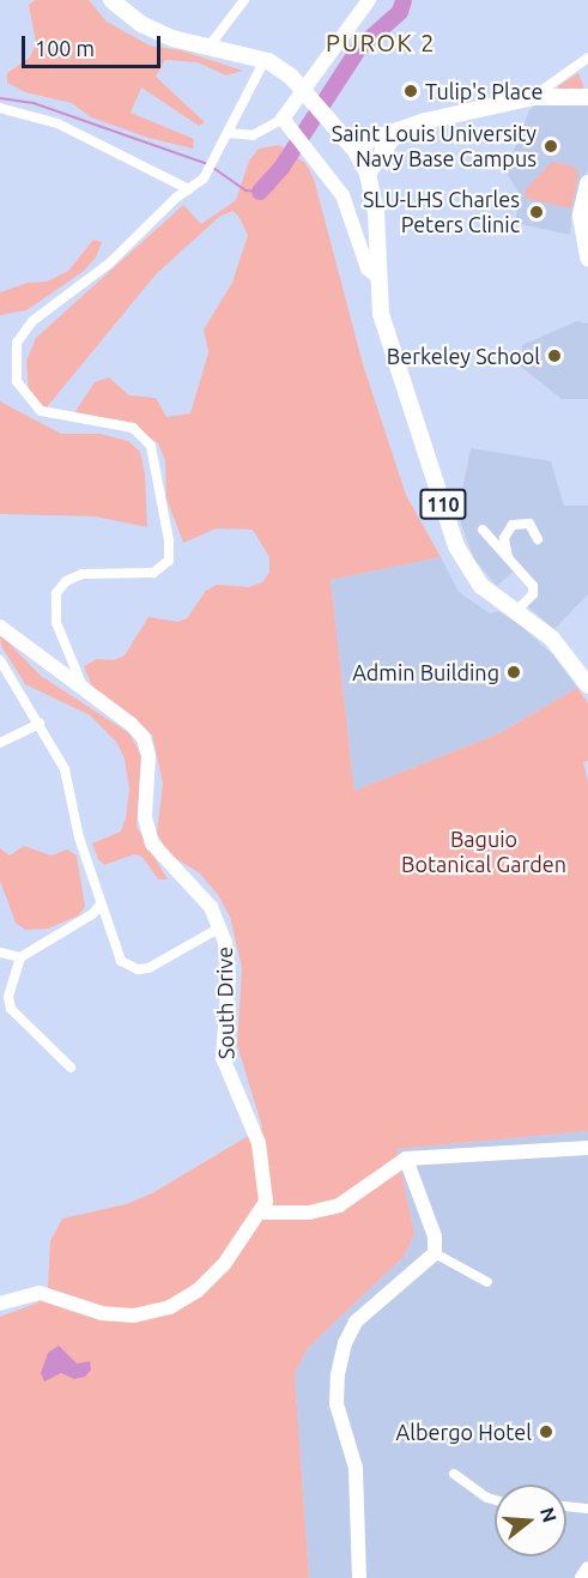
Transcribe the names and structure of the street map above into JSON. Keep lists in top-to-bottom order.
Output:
{
  "streets": {
    "main road": ["110", "South Drive"]
  },
  "districts": ["PUROK 2"],
  "parks": ["Baguio Botanical Garden"],
  "places": [
    "Tulip's Place",
    "Saint Louis University Navy Base Campus",
    "SLU-LHS Charles Peters Clinic",
    "Berkeley School",
    "Admin Building",
    "Albergo Hotel"
  ],
  "scale_bar": "100 m",
  "north": "right"
}
